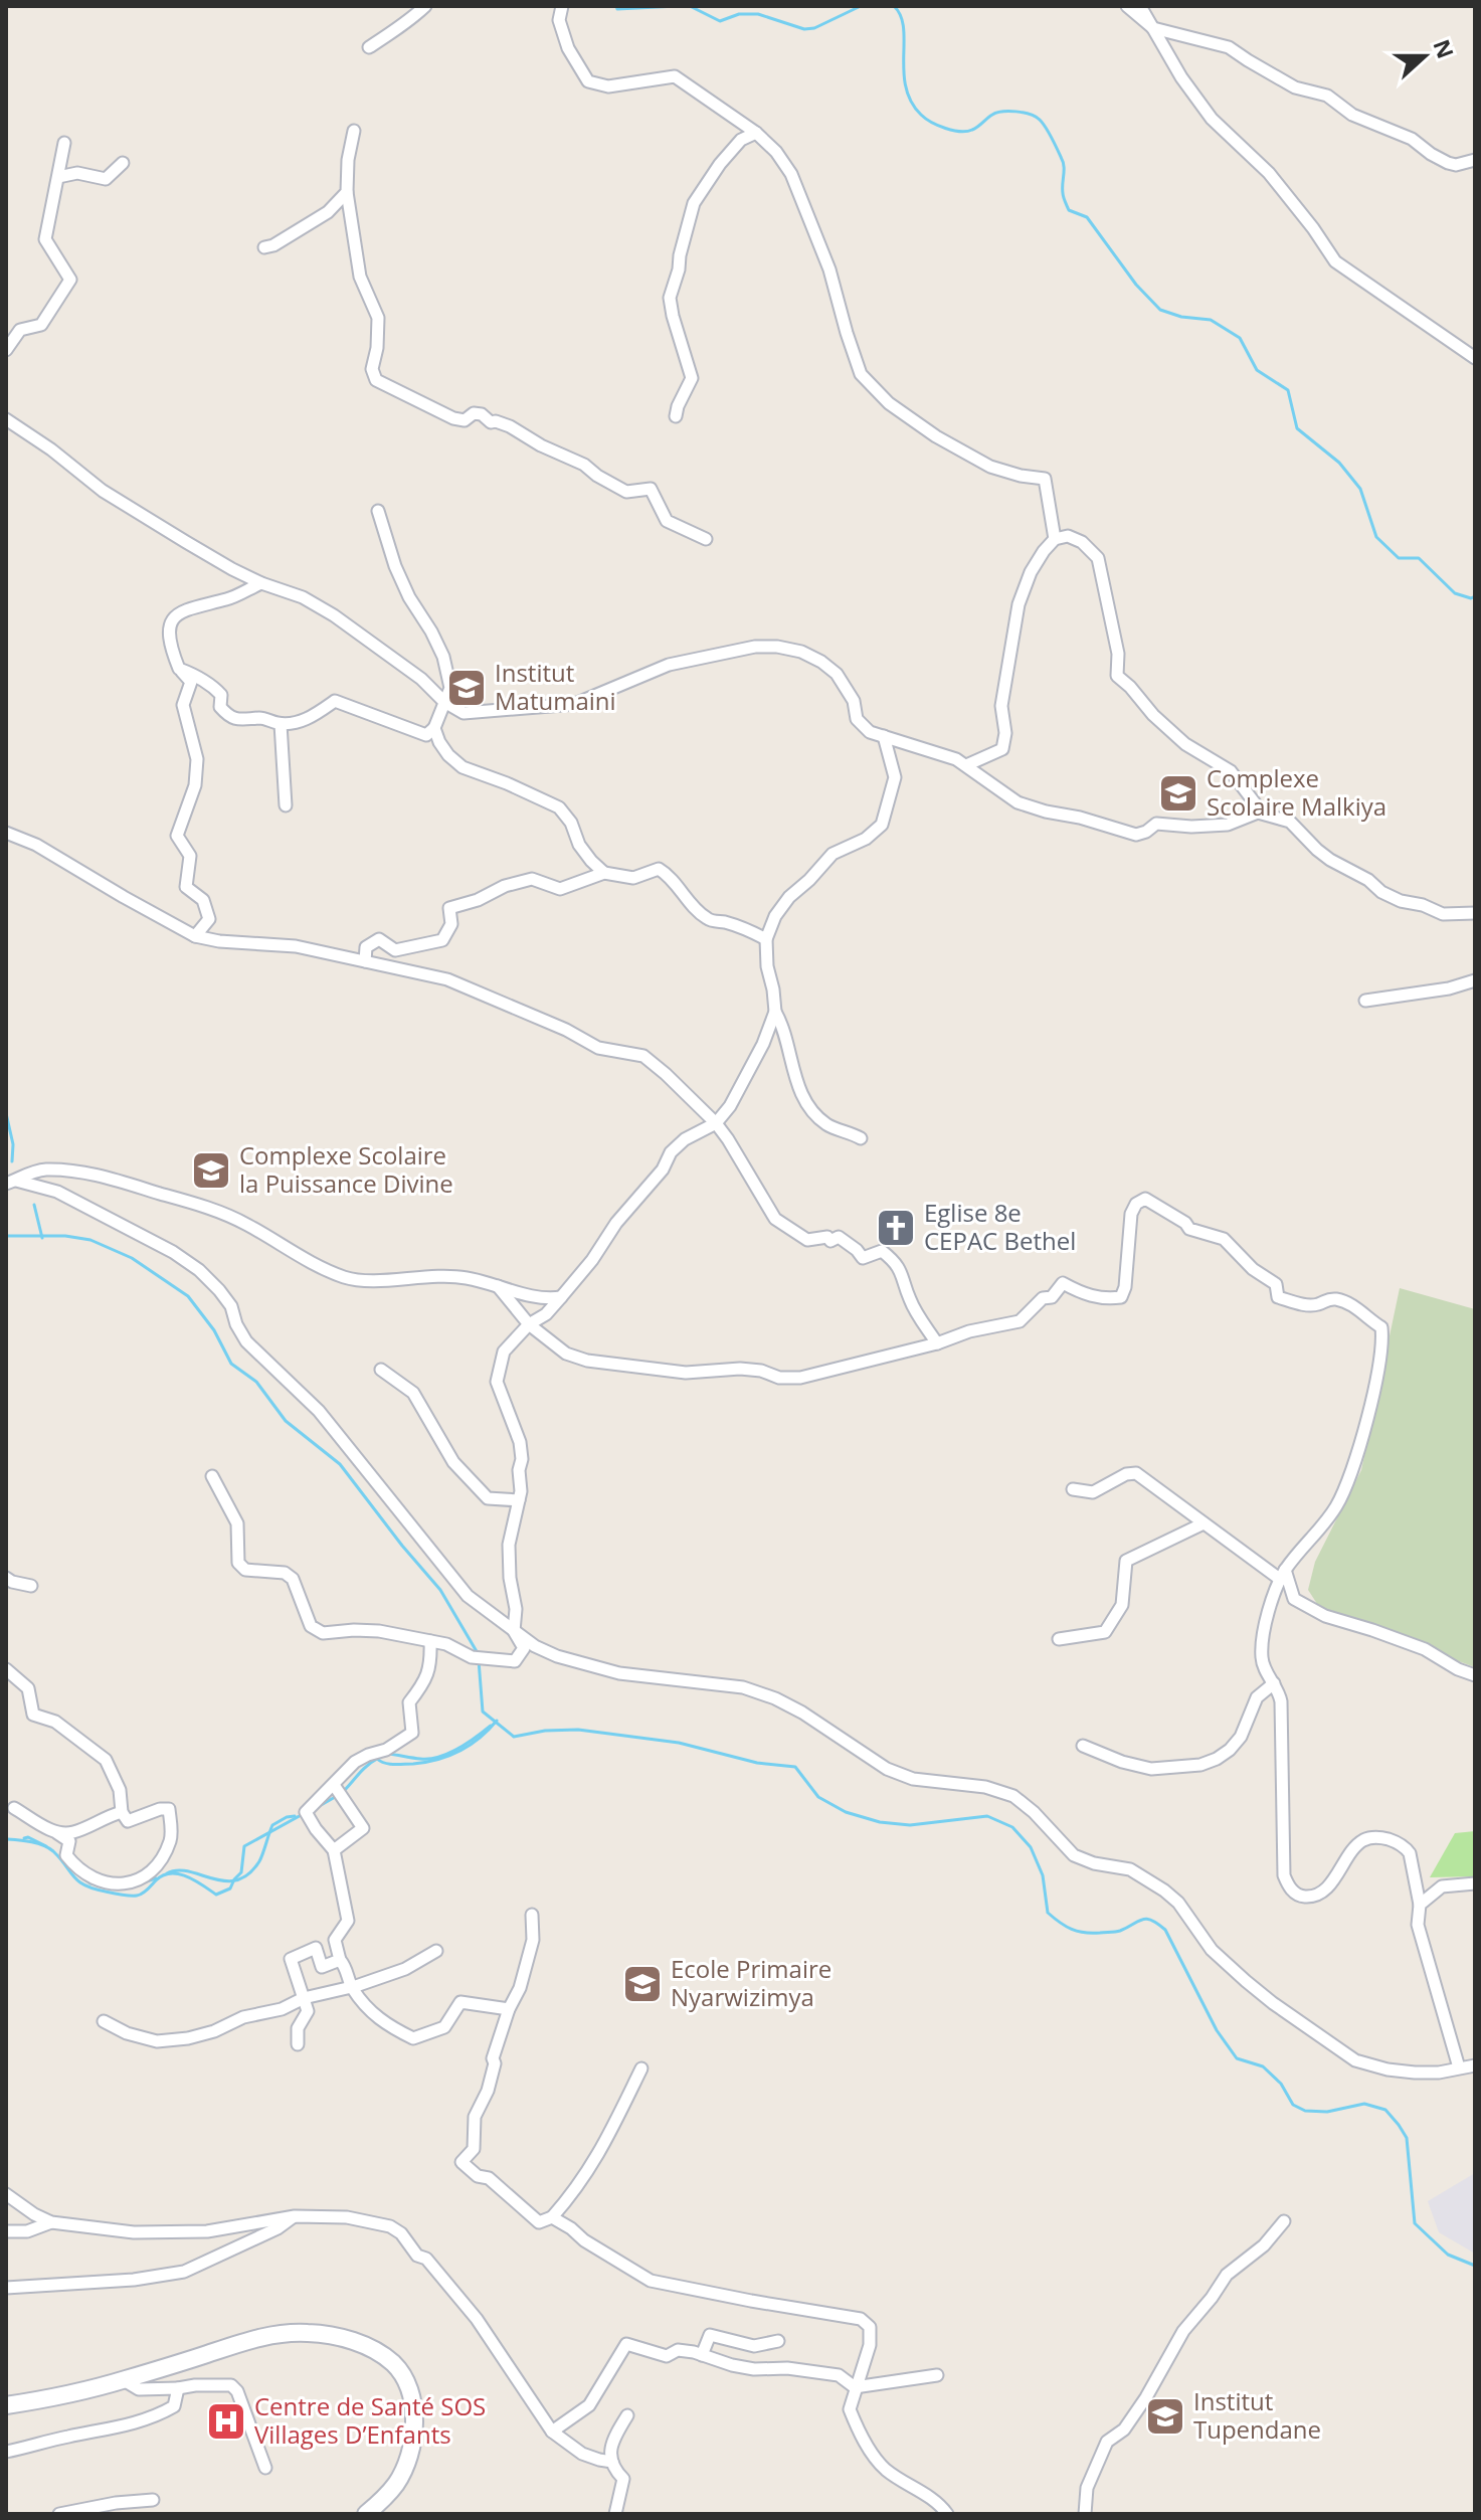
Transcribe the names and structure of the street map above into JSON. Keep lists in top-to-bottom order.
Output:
{
  "places": {
    "school or university": [
      "Institut Matumaini",
      "Complexe Scolaire Malkiya",
      "Complexe Scolaire la Puissance Divine",
      "Ecole Primaire Nyarwizimya",
      "Institut Tupendane"
    ],
    "church": ["Eglise 8e CEPAC Bethel"],
    "hospital": ["Centre de Santé SOS Villages D’Enfants"]
  },
  "north": "right"
}
